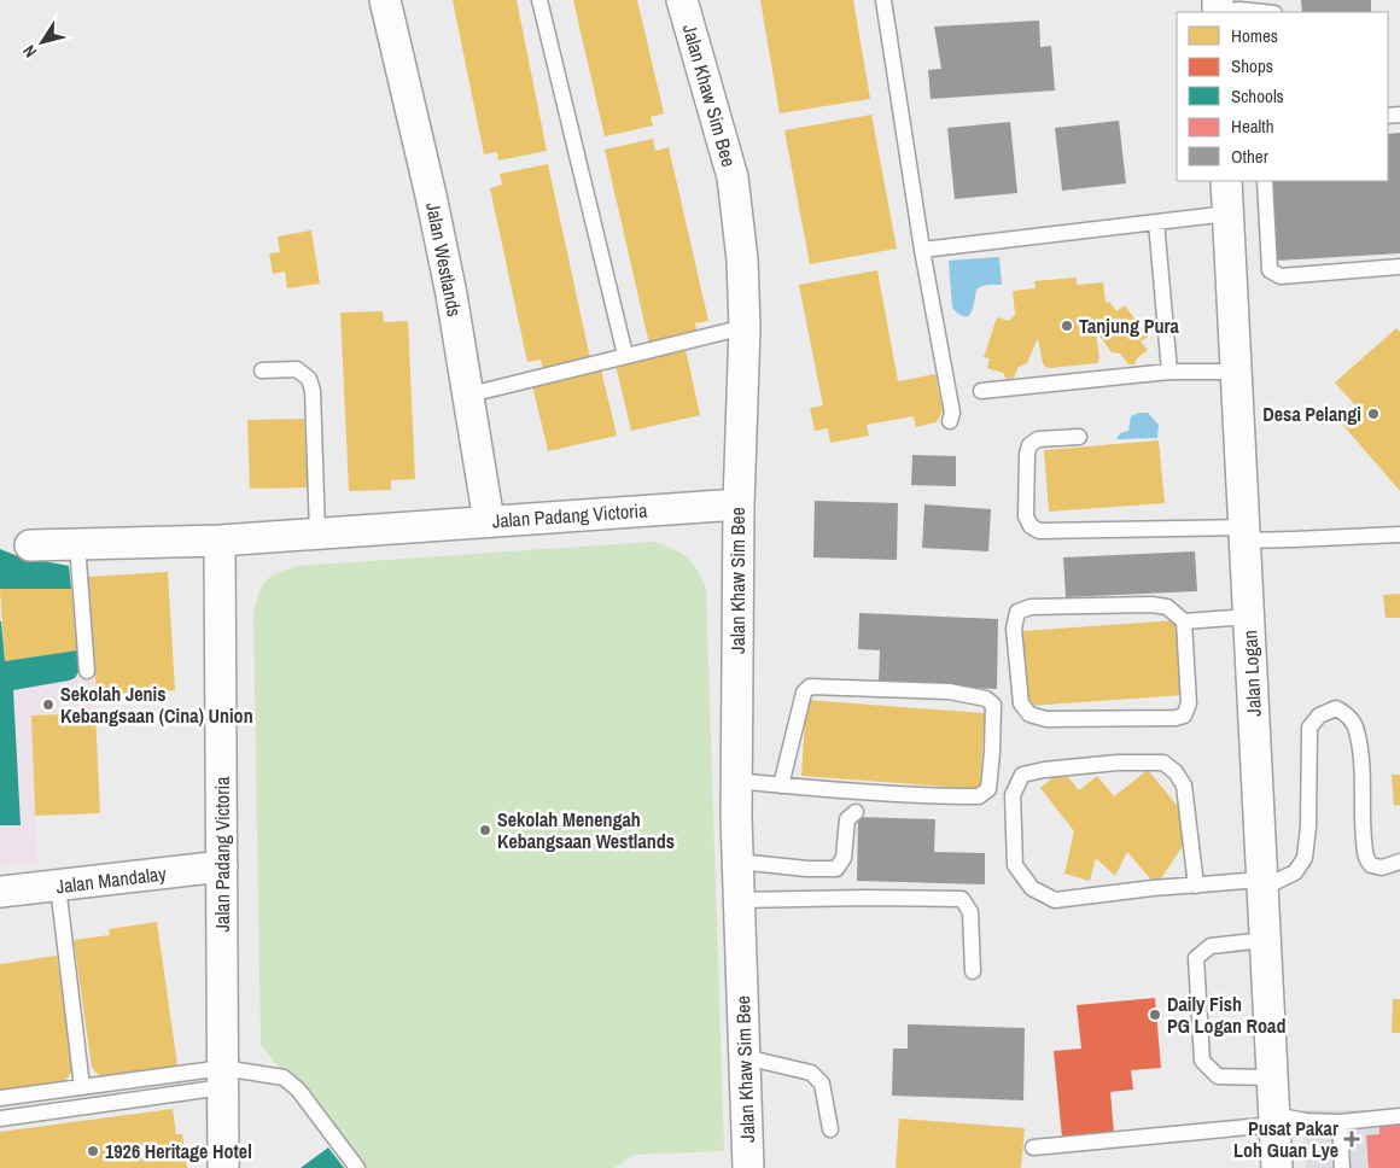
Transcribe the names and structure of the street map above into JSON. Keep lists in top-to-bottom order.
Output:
{
  "streets": {
    "street": [
      "Jalan Khaw Sim Bee",
      "Jalan Westlands",
      "Jalan Padang Victoria",
      "Jalan Logan",
      "Jalan Mandalay"
    ]
  },
  "crossings": [
    ["Jalan Khaw Sim Bee", "Jalan Padang Victoria"],
    ["Jalan Westlands", "Jalan Padang Victoria"],
    ["Jalan Padang Victoria", "Jalan Mandalay"]
  ],
  "places": {
    "other": [
      "Tanjung Pura",
      "Desa Pelangi",
      "Sekolah Jenis Kebangsaan (Cina) Union",
      "Sekolah Menengah Kebangsaan Westlands",
      "Daily Fish PG Logan Road",
      "1926 Heritage Hotel"
    ],
    "health": ["Pusat Pakar Loh Guan Lye"]
  },
  "legend": [
    "Homes",
    "Shops",
    "Schools",
    "Health",
    "Other"
  ],
  "north": "bottom left"
}
